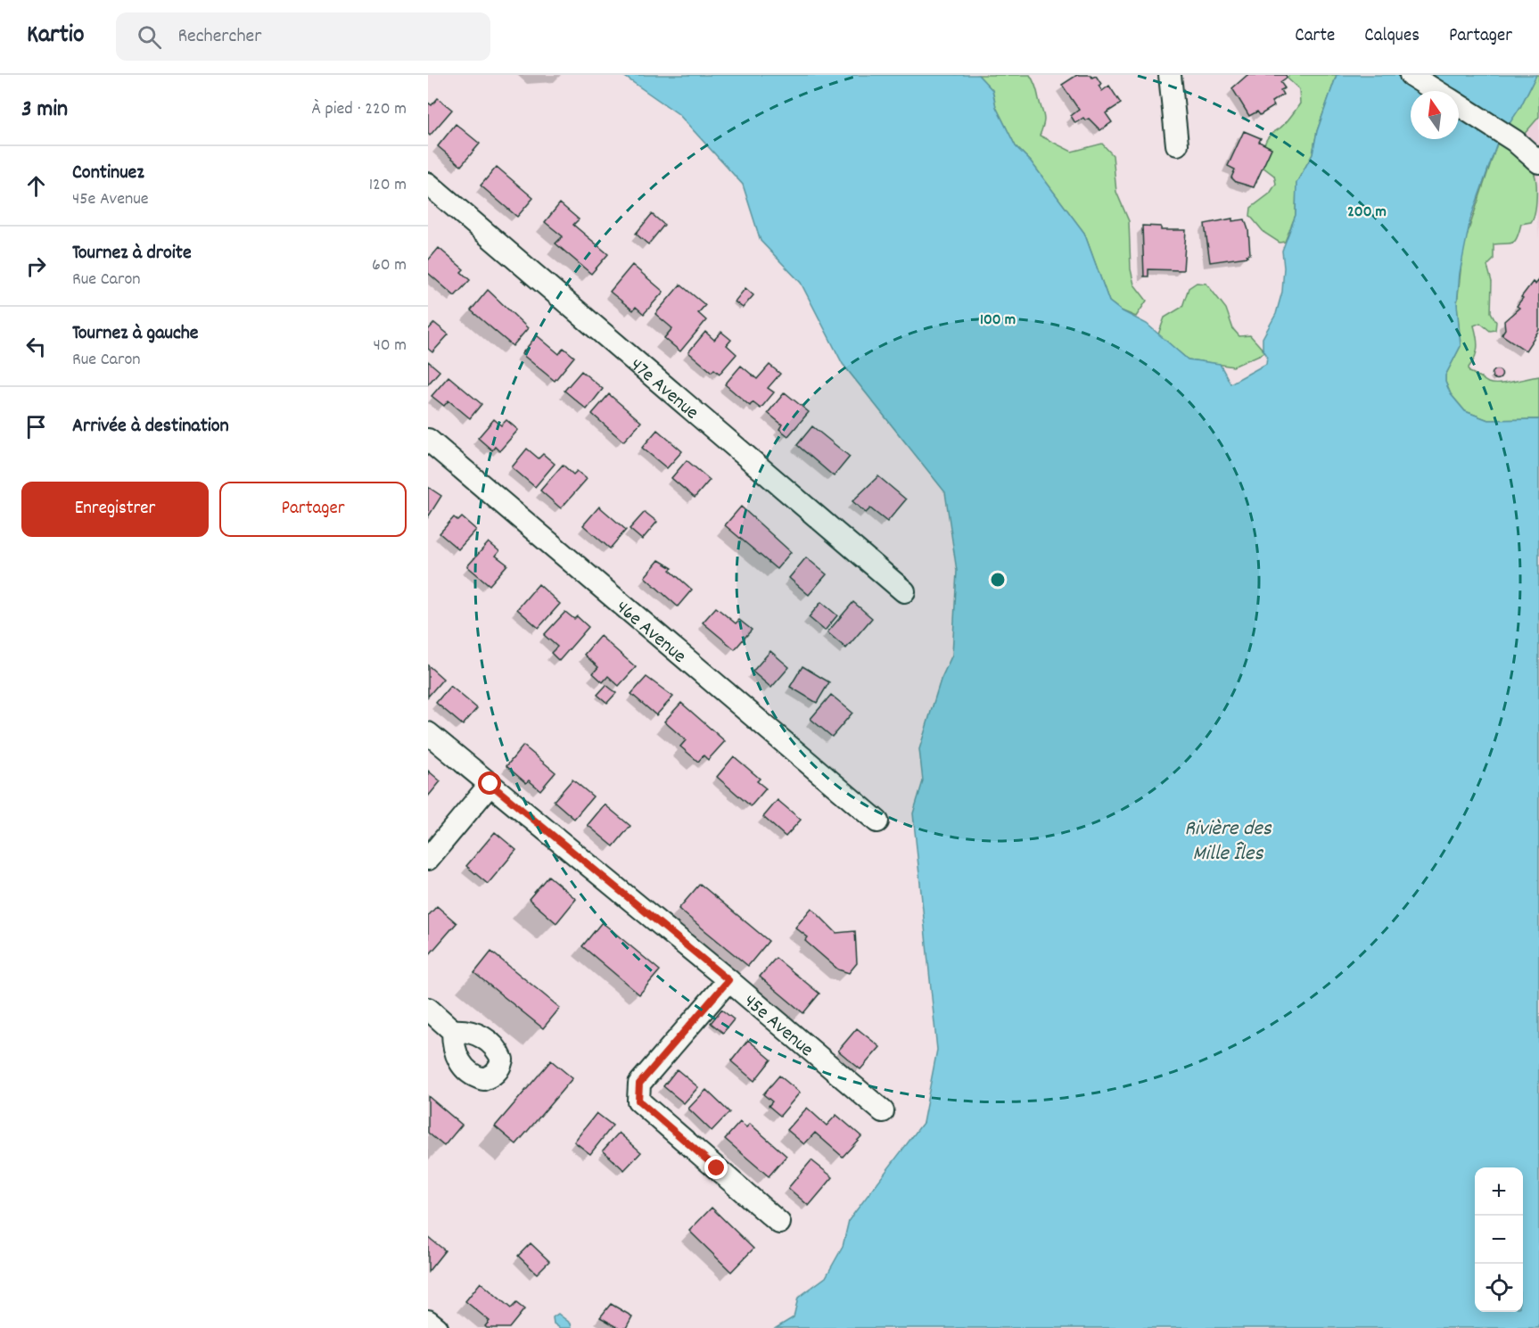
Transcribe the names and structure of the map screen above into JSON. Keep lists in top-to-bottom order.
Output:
{
  "streets": {
    "street": ["47e Avenue", "46e Avenue", "45e Avenue"]
  },
  "water": ["Rivière des Mille Îles"],
  "north": "top",
  "page": {
    "header": "Kartio",
    "search": "Rechercher",
    "nav": ["Carte", "Calques", "Partager"],
    "heading": ["3 min", "À pied · 220 m"],
    "list": [
      ["Continuez", "45e Avenue", "120 m"],
      ["Tournez à droite", "Rue Caron", "60 m"],
      ["Tournez à gauche", "Rue Caron", "40 m"],
      "Arrivée à destination"
    ],
    "buttons": ["Enregistrer", "Partager"],
    "map_buttons": ["+", "−"]
  },
  "rings": ["200 m", "100 m"]
}
